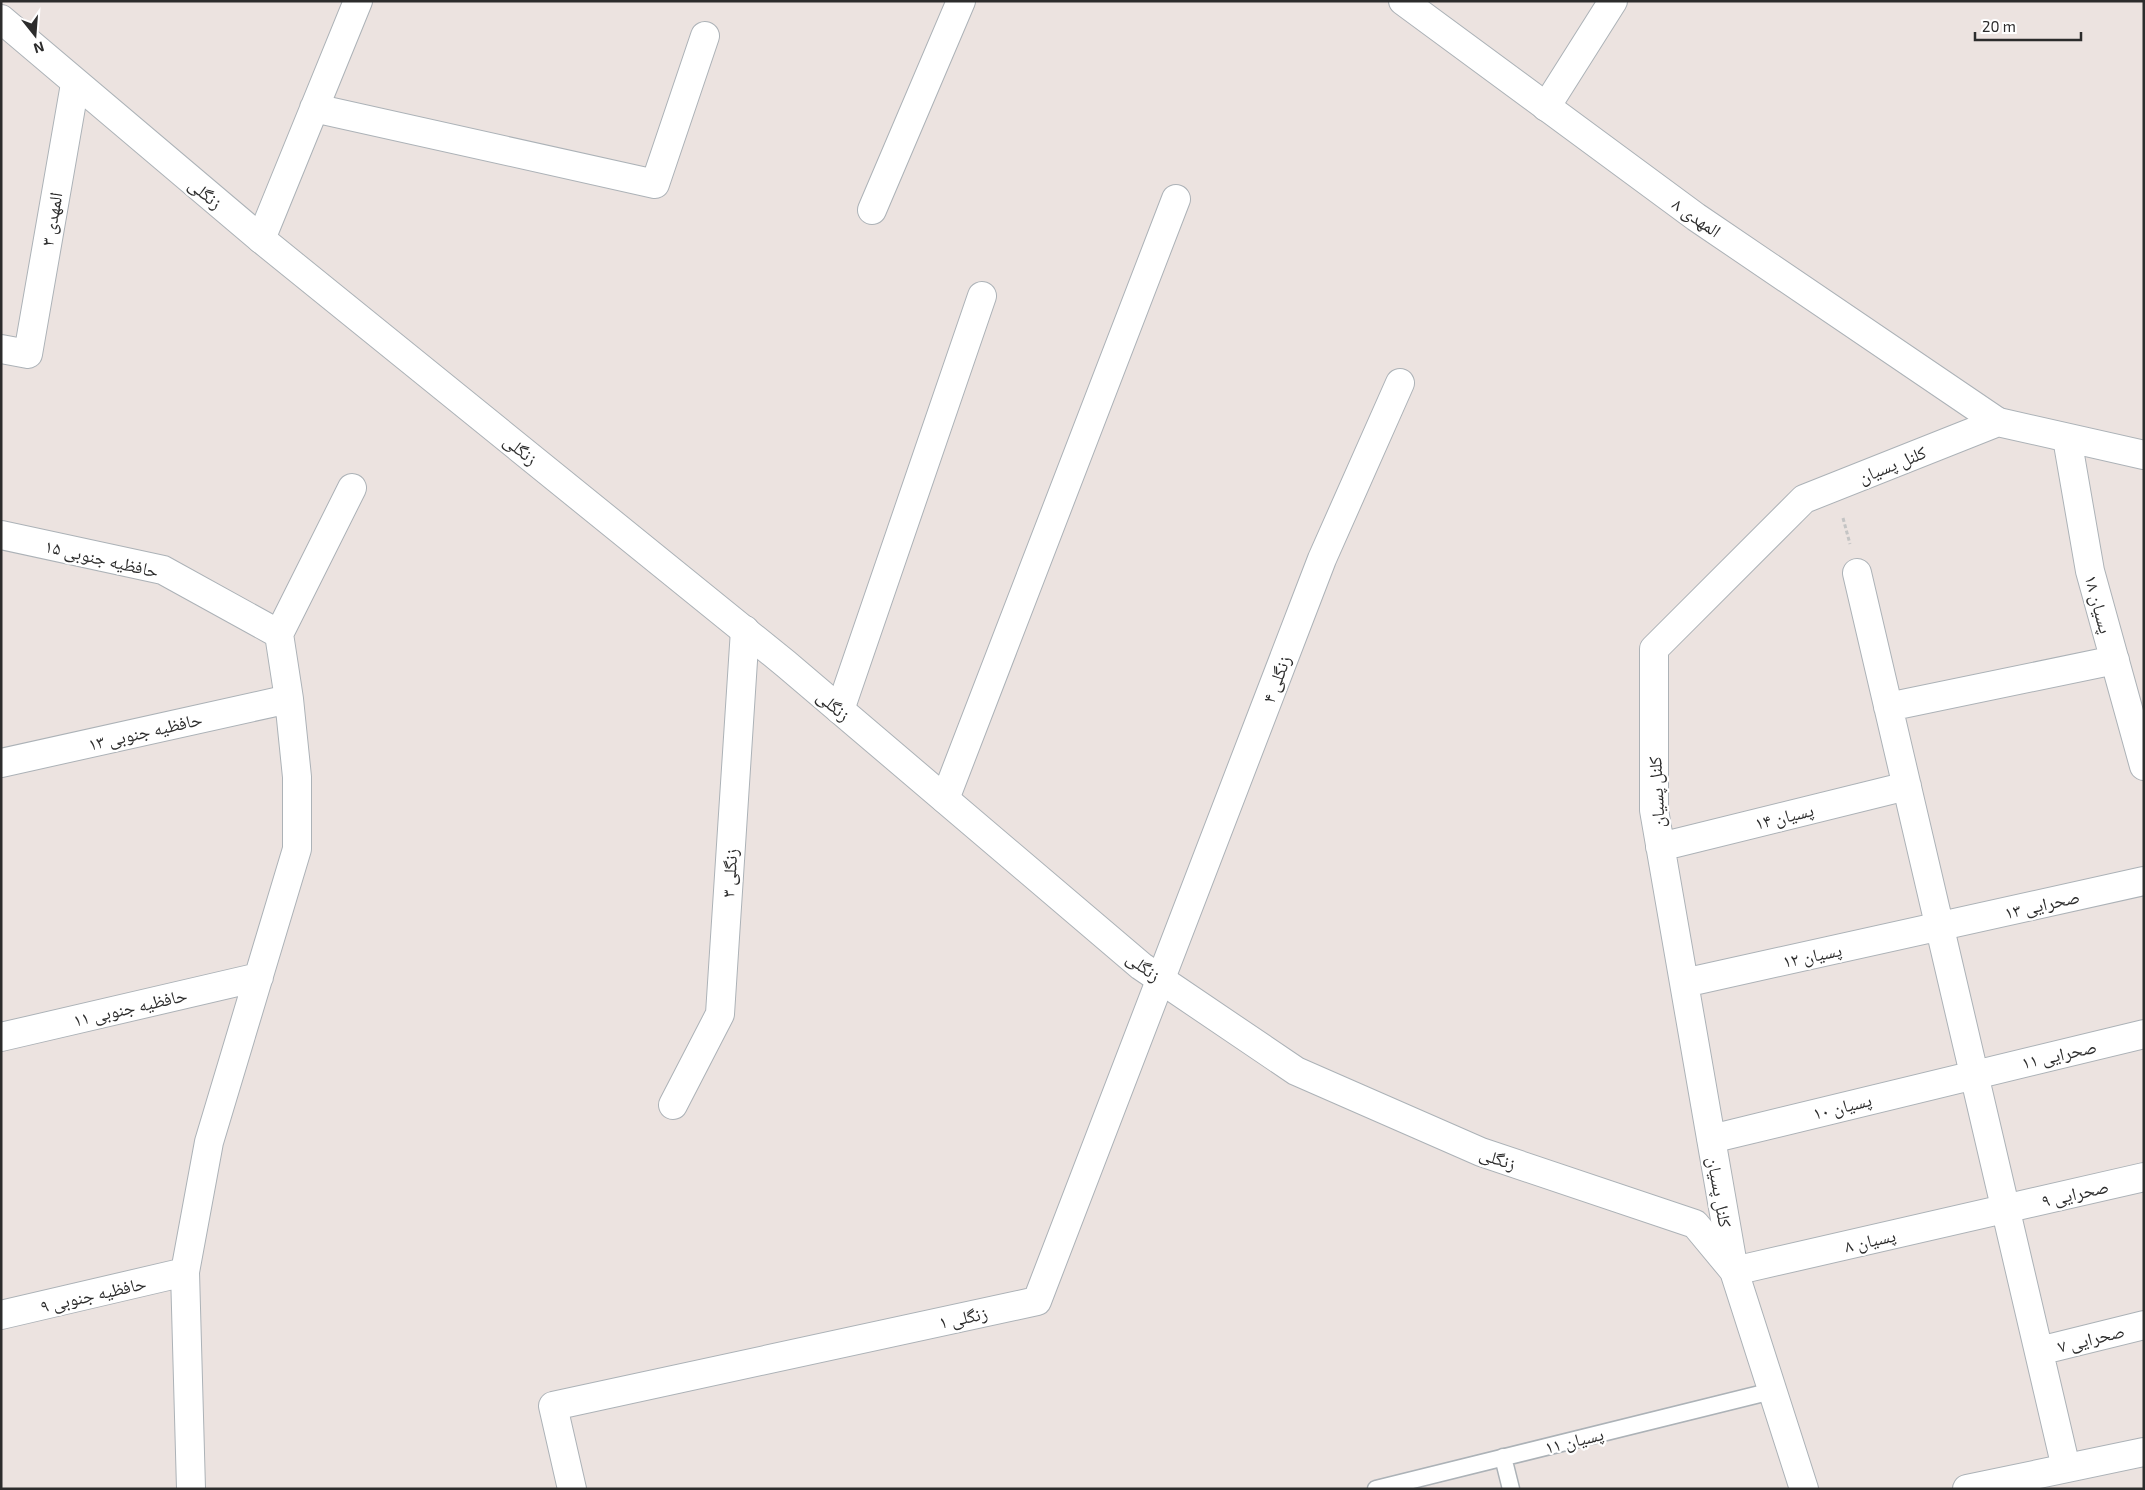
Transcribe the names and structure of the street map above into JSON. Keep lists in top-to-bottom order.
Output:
{
  "streets": {
    "street": [
      "زنگلی",
      "المهدی ۸",
      "المهدی ۳",
      "کلنل پسیان",
      "حافظیه جنوبی ۱۵",
      "پسیان ۱۸",
      "زنگلی ۴",
      "حافظیه جنوبی ۱۳",
      "پسیان ۱۴",
      "زنگلی ۳",
      "صحرایی ۱۳",
      "پسیان ۱۲",
      "حافظیه جنوبی ۱۱",
      "صحرایی ۱۱",
      "پسیان ۱۰",
      "صحرایی ۹",
      "پسیان ۸",
      "حافظیه جنوبی ۹",
      "زنگلی ۱",
      "صحرایی ۷"
    ],
    "lane": ["پسیان ۱۱"]
  },
  "crossings": [
    ["زنگلی", "المهدی ۳"],
    ["زنگلی", "کلنل پسیان"],
    ["زنگلی", "زنگلی ۴"],
    ["زنگلی", "زنگلی ۳"],
    ["زنگلی", "پسیان ۸"],
    ["زنگلی", "زنگلی ۱"],
    ["المهدی ۸", "کلنل پسیان"],
    ["کلنل پسیان", "پسیان ۱۴"],
    ["کلنل پسیان", "پسیان ۱۲"],
    ["کلنل پسیان", "پسیان ۱۰"],
    ["کلنل پسیان", "پسیان ۸"],
    ["کلنل پسیان", "پسیان ۱۱"],
    ["زنگلی ۴", "زنگلی ۱"],
    ["صحرایی ۱۳", "پسیان ۱۲"],
    ["صحرایی ۱۱", "پسیان ۱۰"],
    ["صحرایی ۹", "پسیان ۸"]
  ],
  "scale_bar": "20 m",
  "north": "bottom"
}
